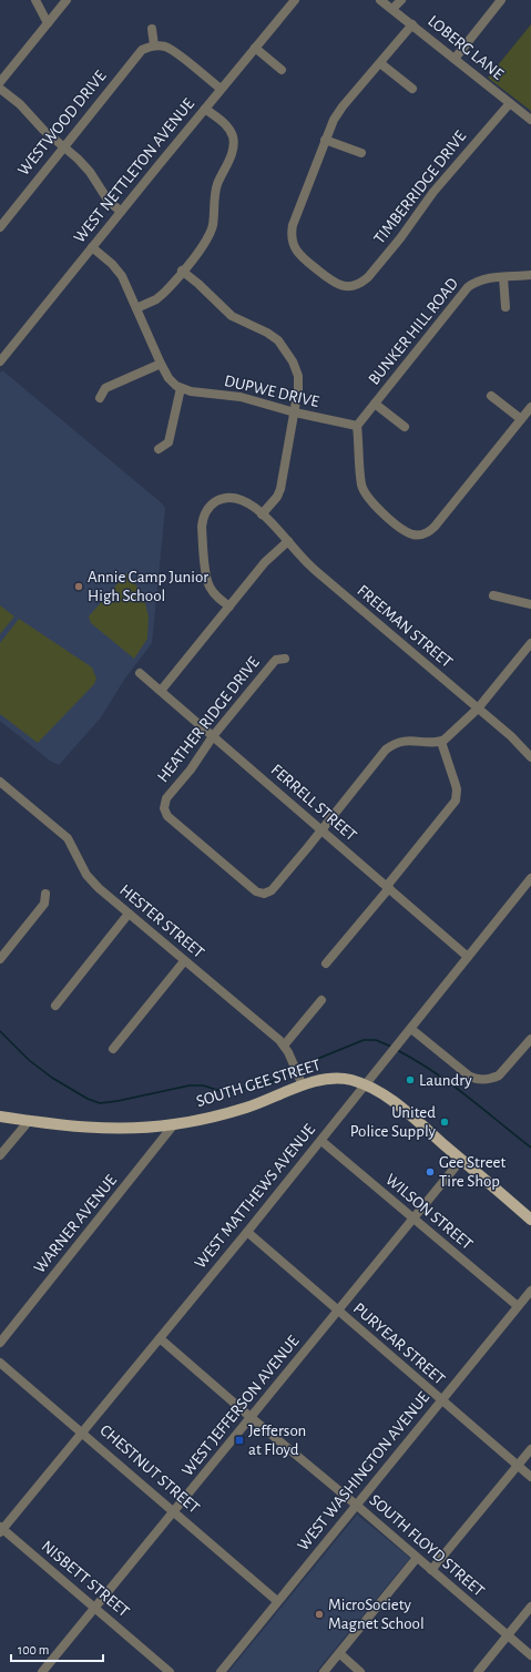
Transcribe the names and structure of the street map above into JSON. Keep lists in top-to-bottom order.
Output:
{
  "streets": {
    "main road": ["SOUTH GEE STREET"],
    "street": [
      "LOBERG LANE",
      "WESTWOOD DRIVE",
      "WEST NETTLETON AVENUE",
      "TIMBERRIDGE DRIVE",
      "BUNKER HILL ROAD",
      "DUPWE DRIVE",
      "FREEMAN STREET",
      "HEATHER RIDGE DRIVE",
      "FERRELL STREET",
      "HESTER STREET",
      "WEST MATTHEWS AVENUE",
      "WILSON STREET",
      "WARNER AVENUE",
      "PURYEAR STREET",
      "WEST JEFFERSON AVENUE",
      "CHESTNUT STREET",
      "WEST WASHINGTON AVENUE",
      "SOUTH FLOYD STREET",
      "NISBETT STREET"
    ]
  },
  "crossings": [
    ["LOBERG LANE", "TIMBERRIDGE DRIVE"],
    ["BUNKER HILL ROAD", "DUPWE DRIVE"],
    ["HEATHER RIDGE DRIVE", "FERRELL STREET"],
    ["FERRELL STREET", "WEST MATTHEWS AVENUE"],
    ["HESTER STREET", "SOUTH GEE STREET"],
    ["SOUTH GEE STREET", "WEST MATTHEWS AVENUE"],
    ["SOUTH GEE STREET", "WARNER AVENUE"],
    ["SOUTH GEE STREET", "WEST JEFFERSON AVENUE"],
    ["WEST MATTHEWS AVENUE", "WILSON STREET"],
    ["WEST MATTHEWS AVENUE", "PURYEAR STREET"],
    ["WEST MATTHEWS AVENUE", "CHESTNUT STREET"],
    ["WEST MATTHEWS AVENUE", "SOUTH FLOYD STREET"],
    ["WEST MATTHEWS AVENUE", "NISBETT STREET"],
    ["WILSON STREET", "WEST JEFFERSON AVENUE"],
    ["WILSON STREET", "WEST WASHINGTON AVENUE"],
    ["PURYEAR STREET", "WEST JEFFERSON AVENUE"],
    ["PURYEAR STREET", "WEST WASHINGTON AVENUE"],
    ["WEST JEFFERSON AVENUE", "CHESTNUT STREET"],
    ["WEST JEFFERSON AVENUE", "SOUTH FLOYD STREET"],
    ["WEST JEFFERSON AVENUE", "NISBETT STREET"],
    ["CHESTNUT STREET", "WEST WASHINGTON AVENUE"],
    ["WEST WASHINGTON AVENUE", "SOUTH FLOYD STREET"]
  ],
  "places": {
    "other": [
      "Annie Camp Junior High School",
      "Laundry",
      "United Police Supply",
      "Gee Street Tire Shop",
      "MicroSociety Magnet School"
    ],
    "transit": ["Jefferson at Floyd"]
  },
  "scale_bar": "100 m"
}
